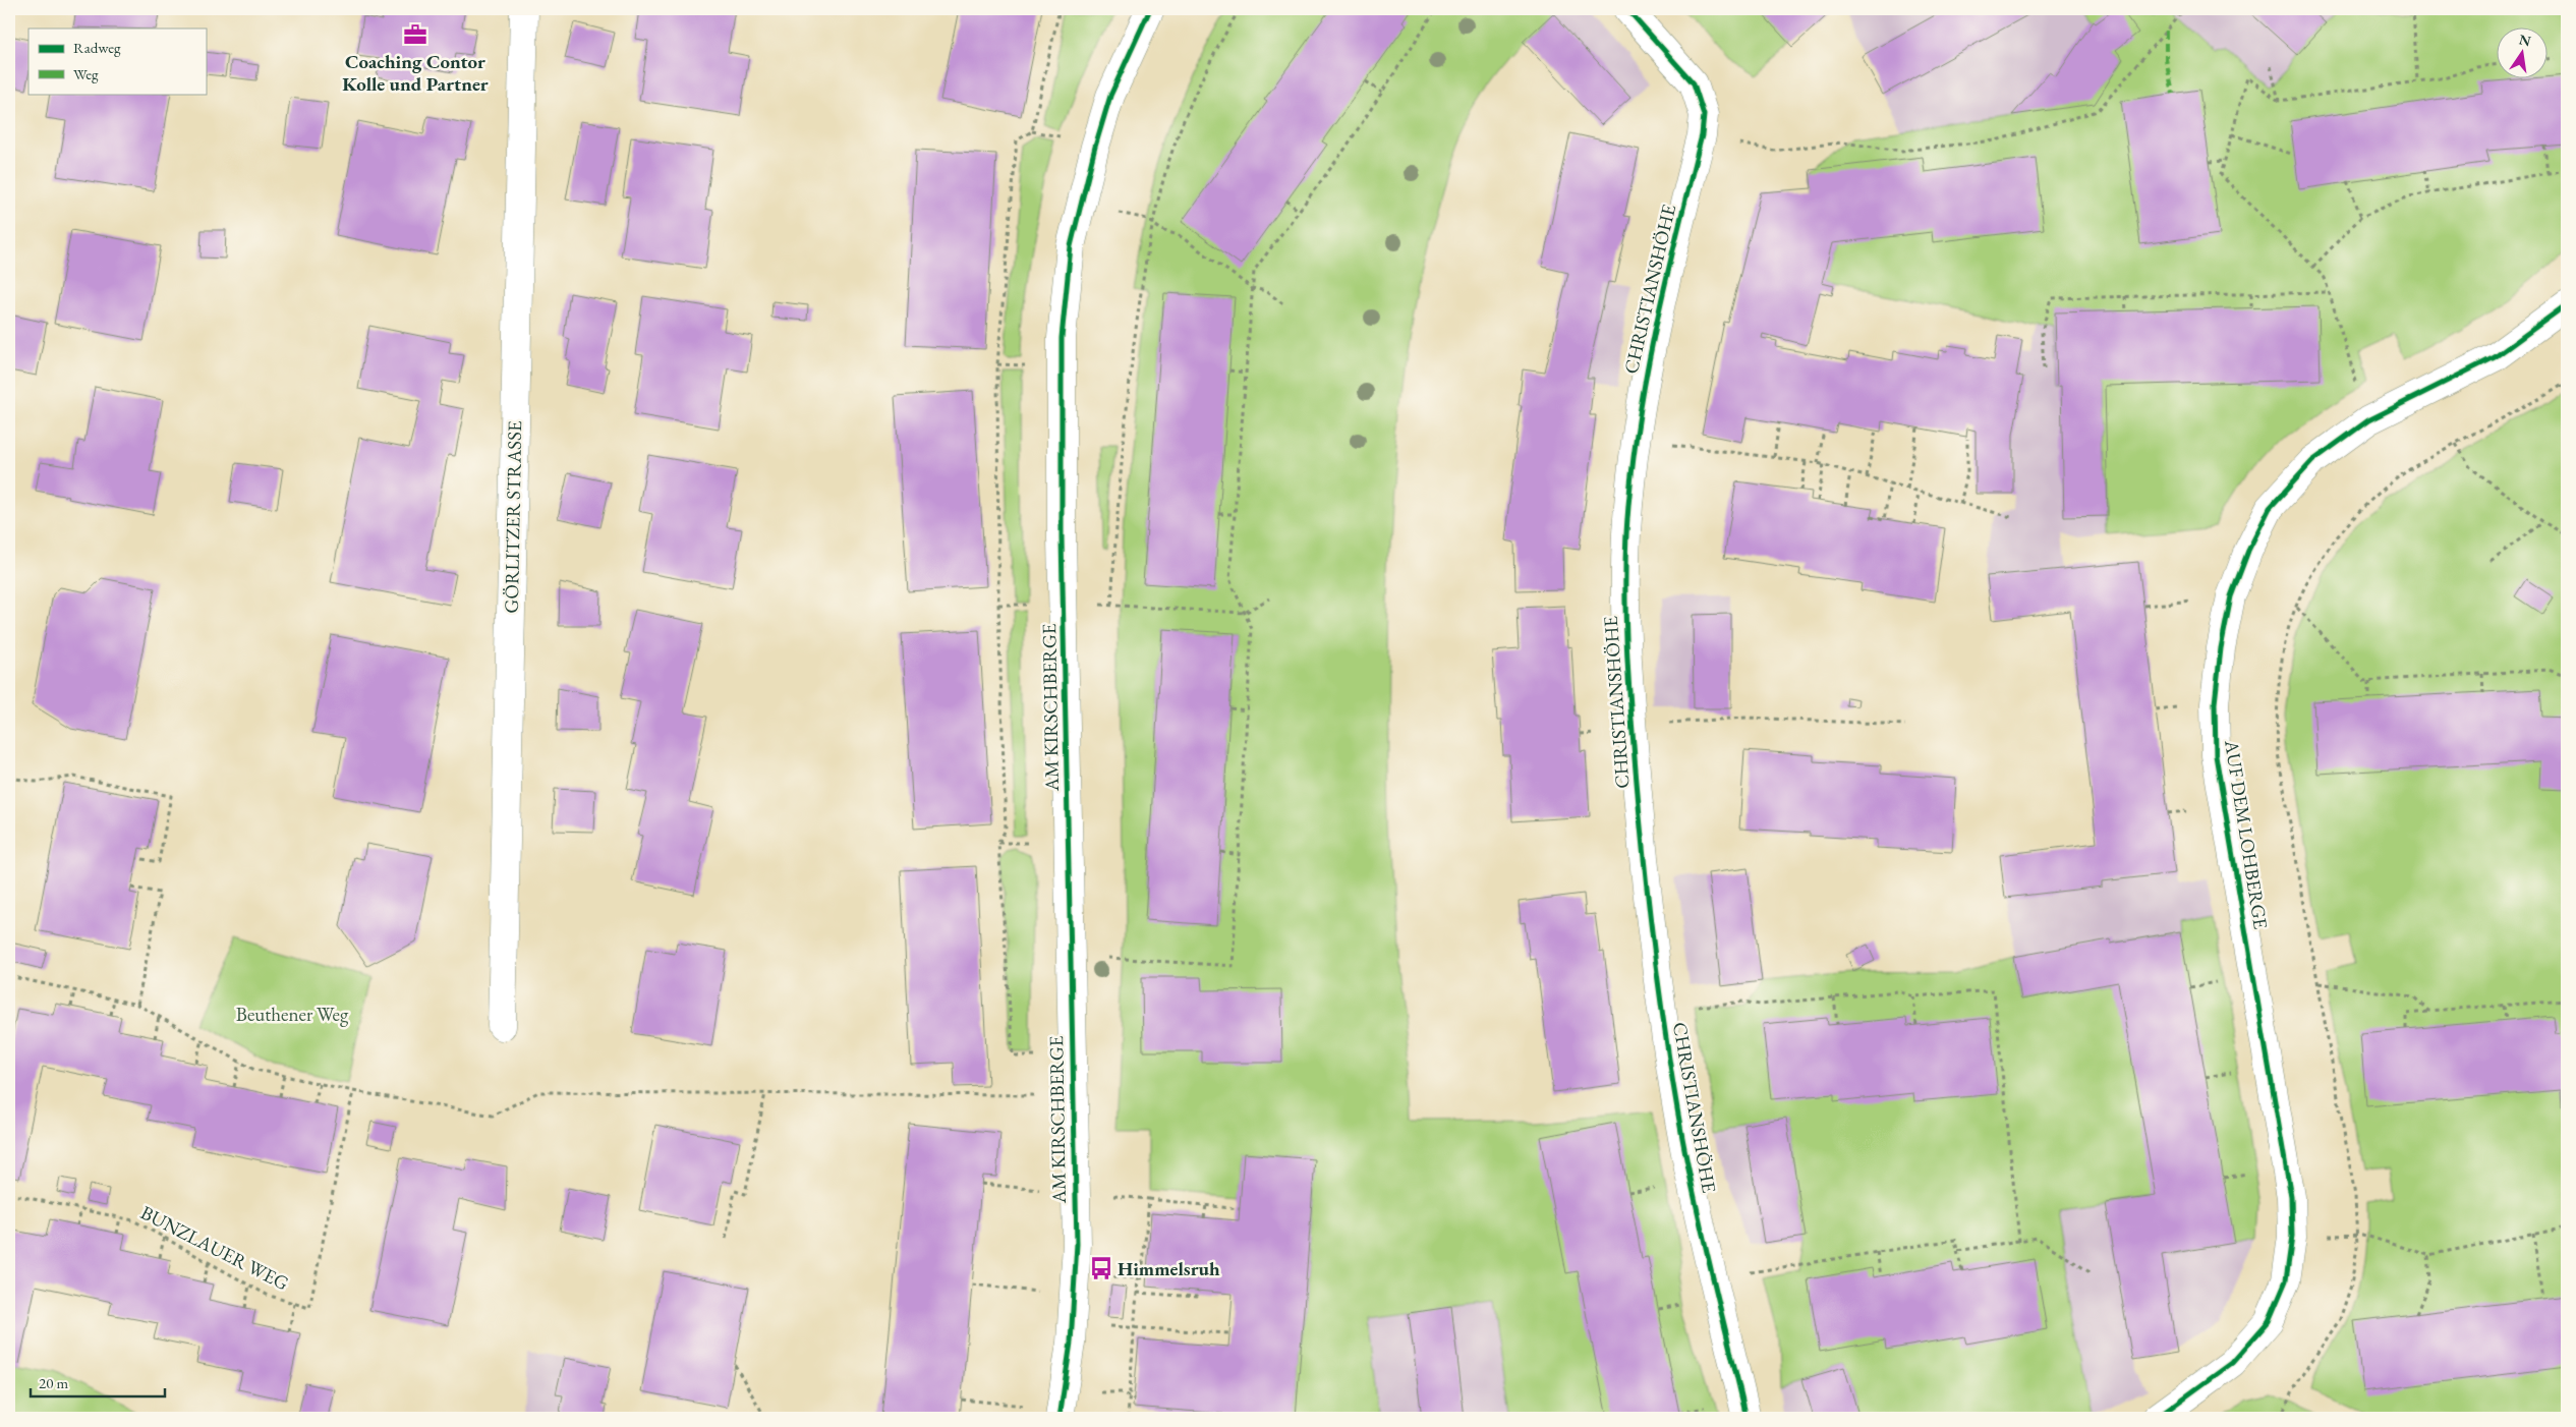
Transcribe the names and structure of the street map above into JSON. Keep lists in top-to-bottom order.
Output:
{
  "streets": {
    "street": [
      "CHRISTIANSHÖHE",
      "GÖRLITZER STRASSE",
      "AM KIRSCHBERGE",
      "AUF DEM LOHBERGE"
    ],
    "path": ["BUNZLAUER WEG"]
  },
  "parks": ["Beuthener Weg"],
  "places": {
    "office": ["Coaching Contor Kolle und Partner"],
    "bus stop": ["Himmelsruh"]
  },
  "legend": ["Radweg", "Weg"],
  "scale_bar": "20 m",
  "north": "top"
}
